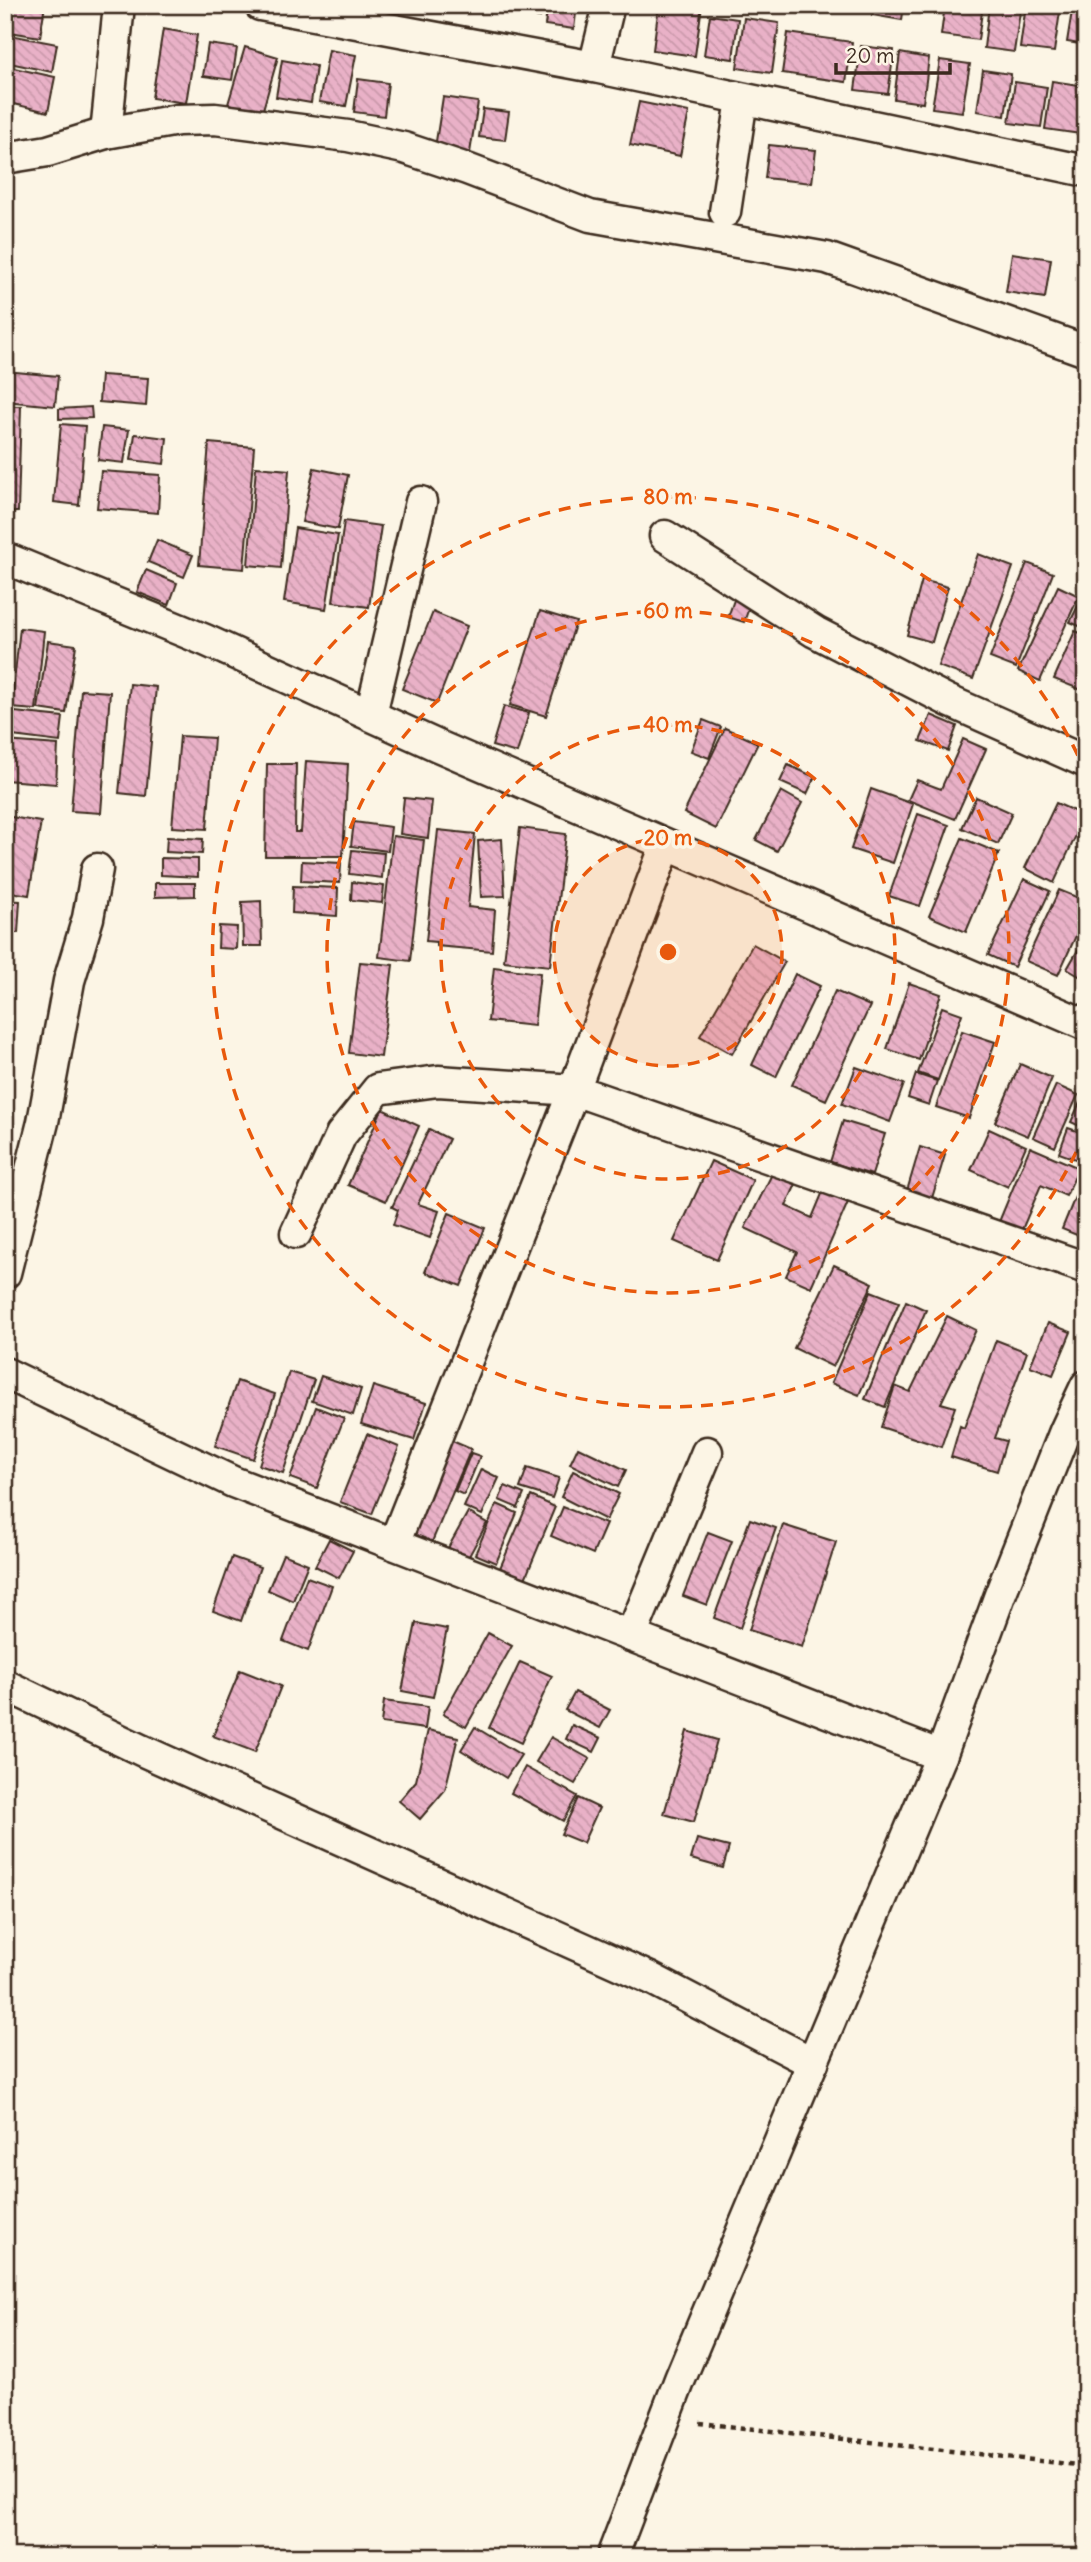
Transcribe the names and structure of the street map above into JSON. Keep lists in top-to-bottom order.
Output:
{
  "scale_bar": "20 m",
  "rings": [
    "80 m",
    "60 m",
    "40 m",
    "20 m"
  ]
}
